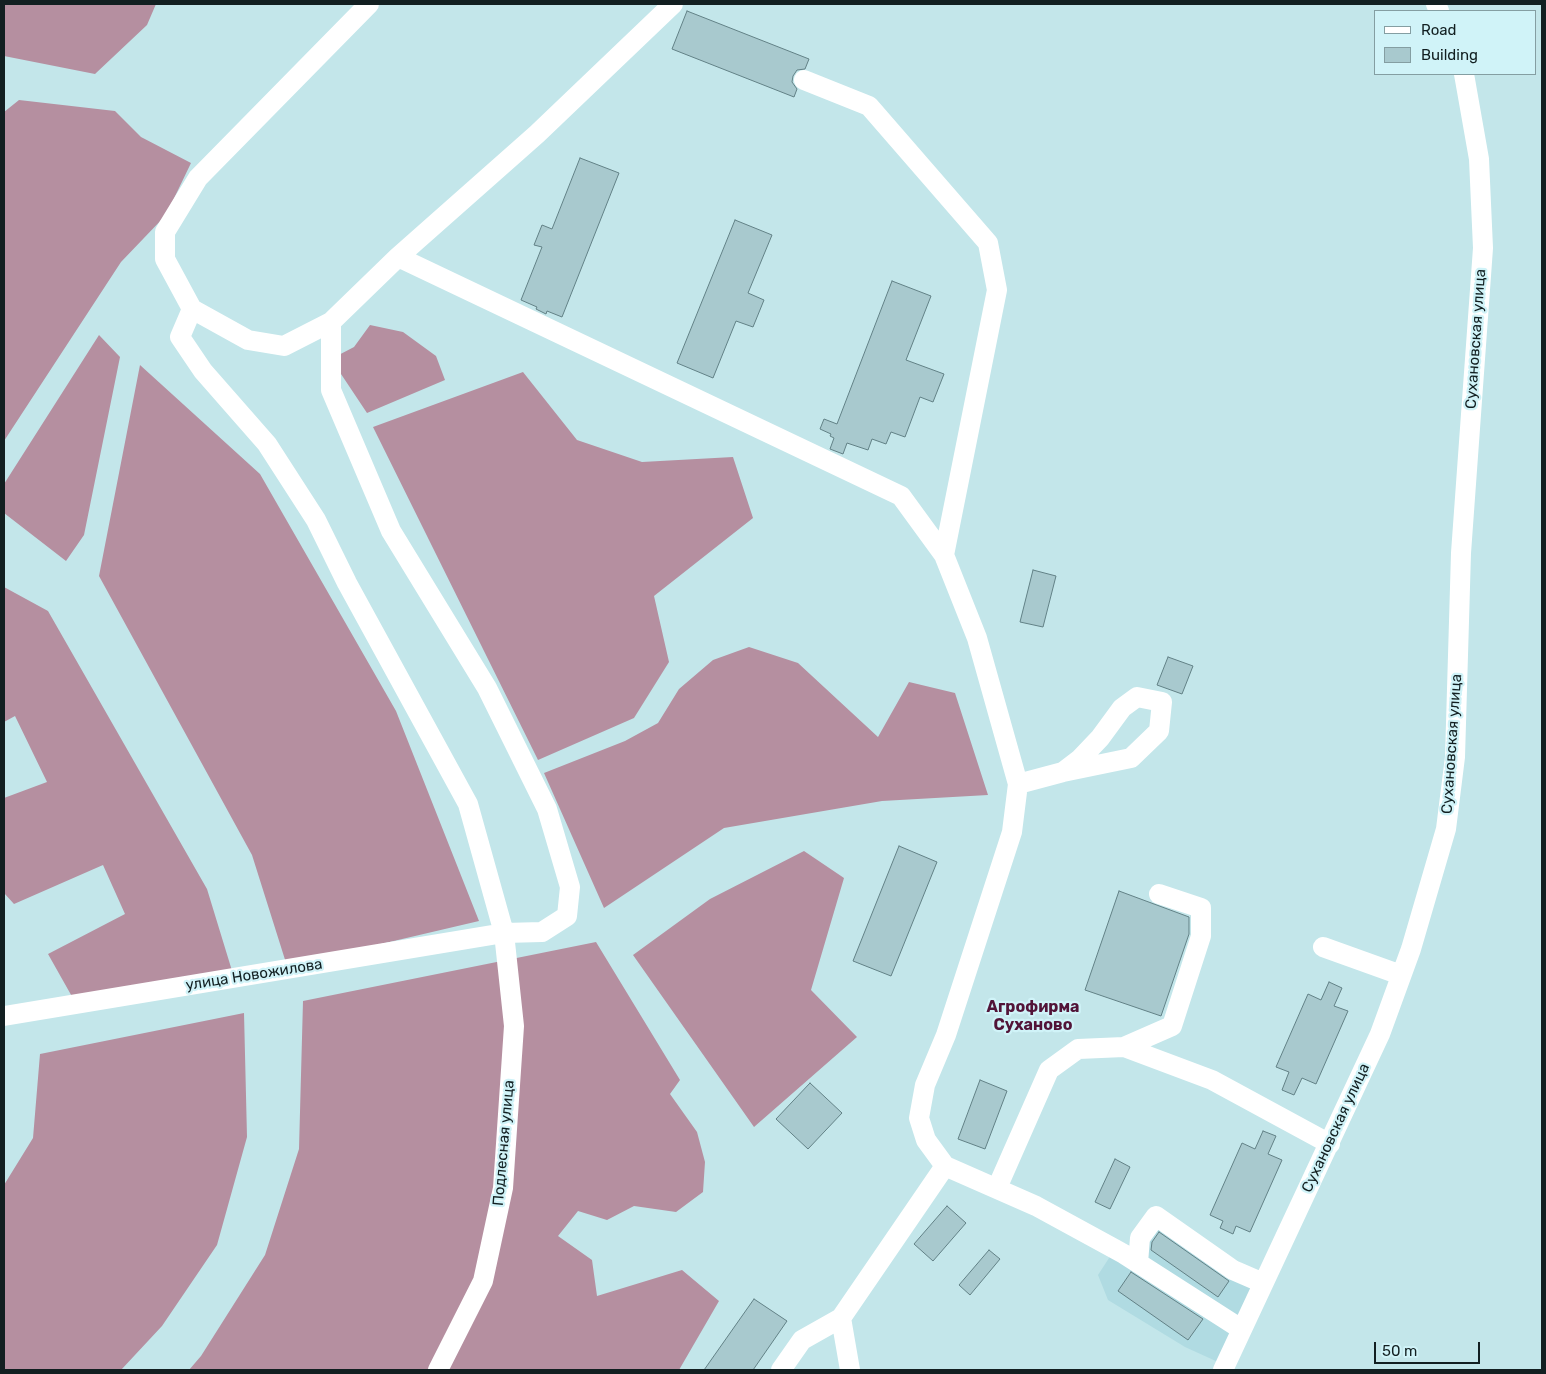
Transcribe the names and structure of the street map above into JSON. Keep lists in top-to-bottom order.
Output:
{
  "streets": {
    "street": ["Сухановская улица", "улица Новожилова", "Подлесная улица"]
  },
  "crossings": [
    ["улица Новожилова", "Подлесная улица"]
  ],
  "districts": ["Агрофирма Суханово"],
  "legend": ["Road", "Building"],
  "scale_bar": "50 m"
}
